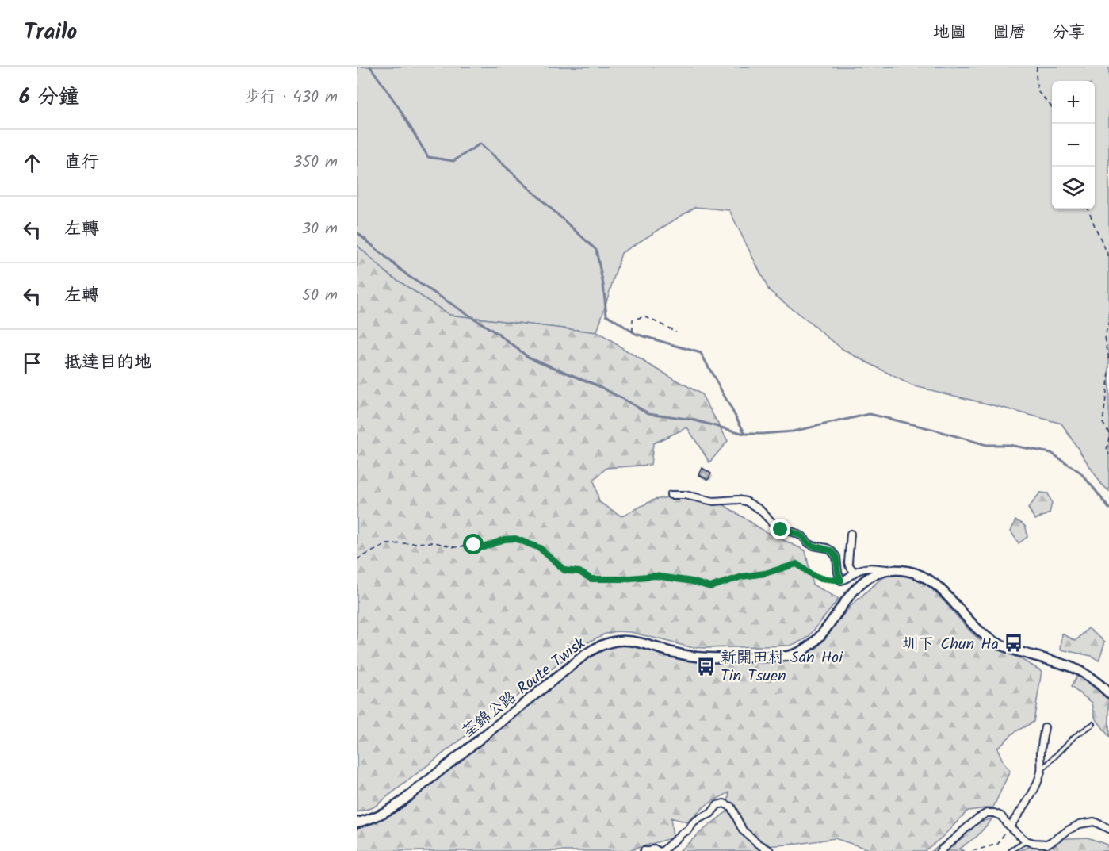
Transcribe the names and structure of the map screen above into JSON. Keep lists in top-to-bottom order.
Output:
{
  "streets": {
    "main road": ["荃錦公路 Route Twisk"]
  },
  "places": {
    "bus stop": ["圳下 Chun Ha", "新開田村 San Hoi Tin Tsuen"]
  },
  "page": {
    "header": "Trailo",
    "nav": ["地圖", "圖層", "分享"],
    "heading": ["6 分鐘", "步行 · 430 m"],
    "map_buttons": ["+", "−"],
    "list": [
      ["直行", "350 m"],
      ["左轉", "30 m"],
      ["左轉", "50 m"],
      "抵達目的地"
    ]
  }
}
